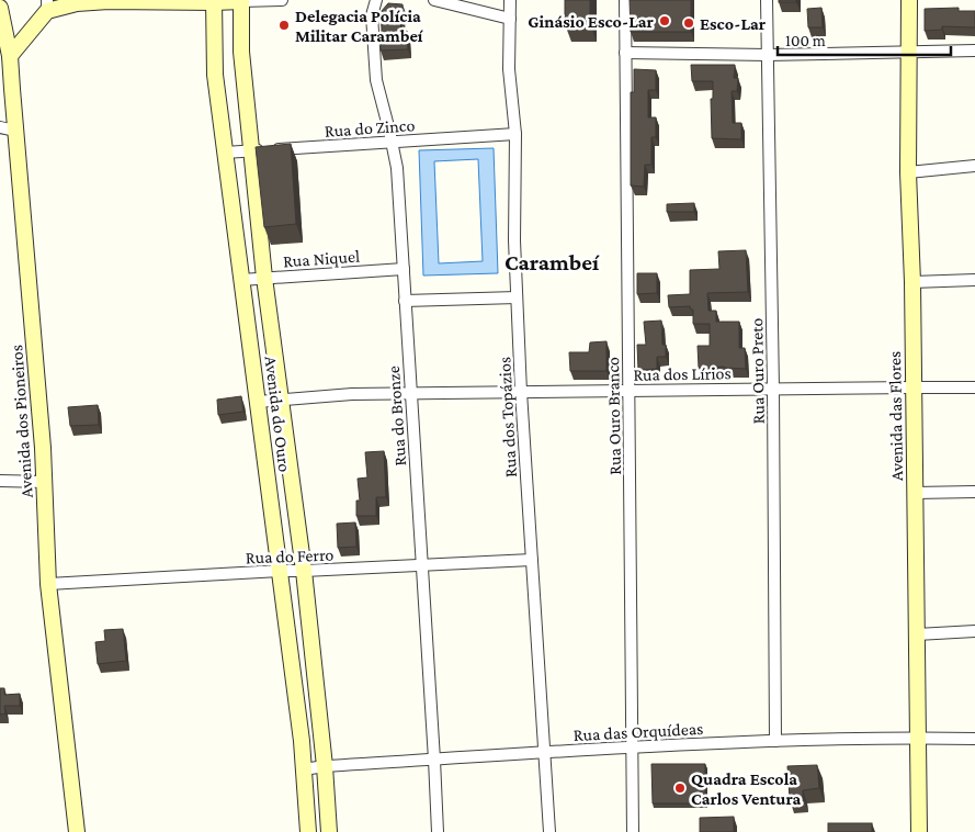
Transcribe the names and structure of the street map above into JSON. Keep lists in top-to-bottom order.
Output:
{
  "streets": {
    "street": [
      "Rua do Zinco",
      "Rua Niquel",
      "Rua Ouro Preto",
      "Rua dos Lírios",
      "Avenida do Ouro",
      "Rua do Bronze",
      "Rua Ouro Branco",
      "Avenida das Flores",
      "Rua dos Topázios",
      "Avenida dos Pioneiros",
      "Rua do Ferro",
      "Rua das Orquídeas"
    ]
  },
  "crossings": [
    ["Rua do Zinco", "Avenida do Ouro"],
    ["Rua do Zinco", "Rua do Bronze"],
    ["Rua do Zinco", "Rua dos Topázios"],
    ["Rua Niquel", "Avenida do Ouro"],
    ["Rua Niquel", "Rua do Bronze"],
    ["Rua Ouro Preto", "Rua dos Lírios"],
    ["Rua Ouro Preto", "Rua das Orquídeas"],
    ["Rua dos Lírios", "Avenida do Ouro"],
    ["Rua dos Lírios", "Rua do Bronze"],
    ["Rua dos Lírios", "Rua Ouro Branco"],
    ["Rua dos Lírios", "Avenida das Flores"],
    ["Rua dos Lírios", "Rua dos Topázios"],
    ["Avenida do Ouro", "Rua do Ferro"],
    ["Avenida do Ouro", "Rua das Orquídeas"],
    ["Rua do Bronze", "Rua do Ferro"],
    ["Rua do Bronze", "Rua das Orquídeas"],
    ["Rua Ouro Branco", "Rua das Orquídeas"],
    ["Avenida das Flores", "Rua das Orquídeas"],
    ["Rua dos Topázios", "Rua do Ferro"],
    ["Rua dos Topázios", "Rua das Orquídeas"],
    ["Avenida dos Pioneiros", "Rua do Ferro"]
  ],
  "districts": ["Carambeí"],
  "places": [
    "Ginásio Esco-Lar",
    "Esco-Lar",
    "Delegacia Polícia Militar Carambeí",
    "Quadra Escola Carlos Ventura"
  ],
  "scale_bar": "100 m"
}
